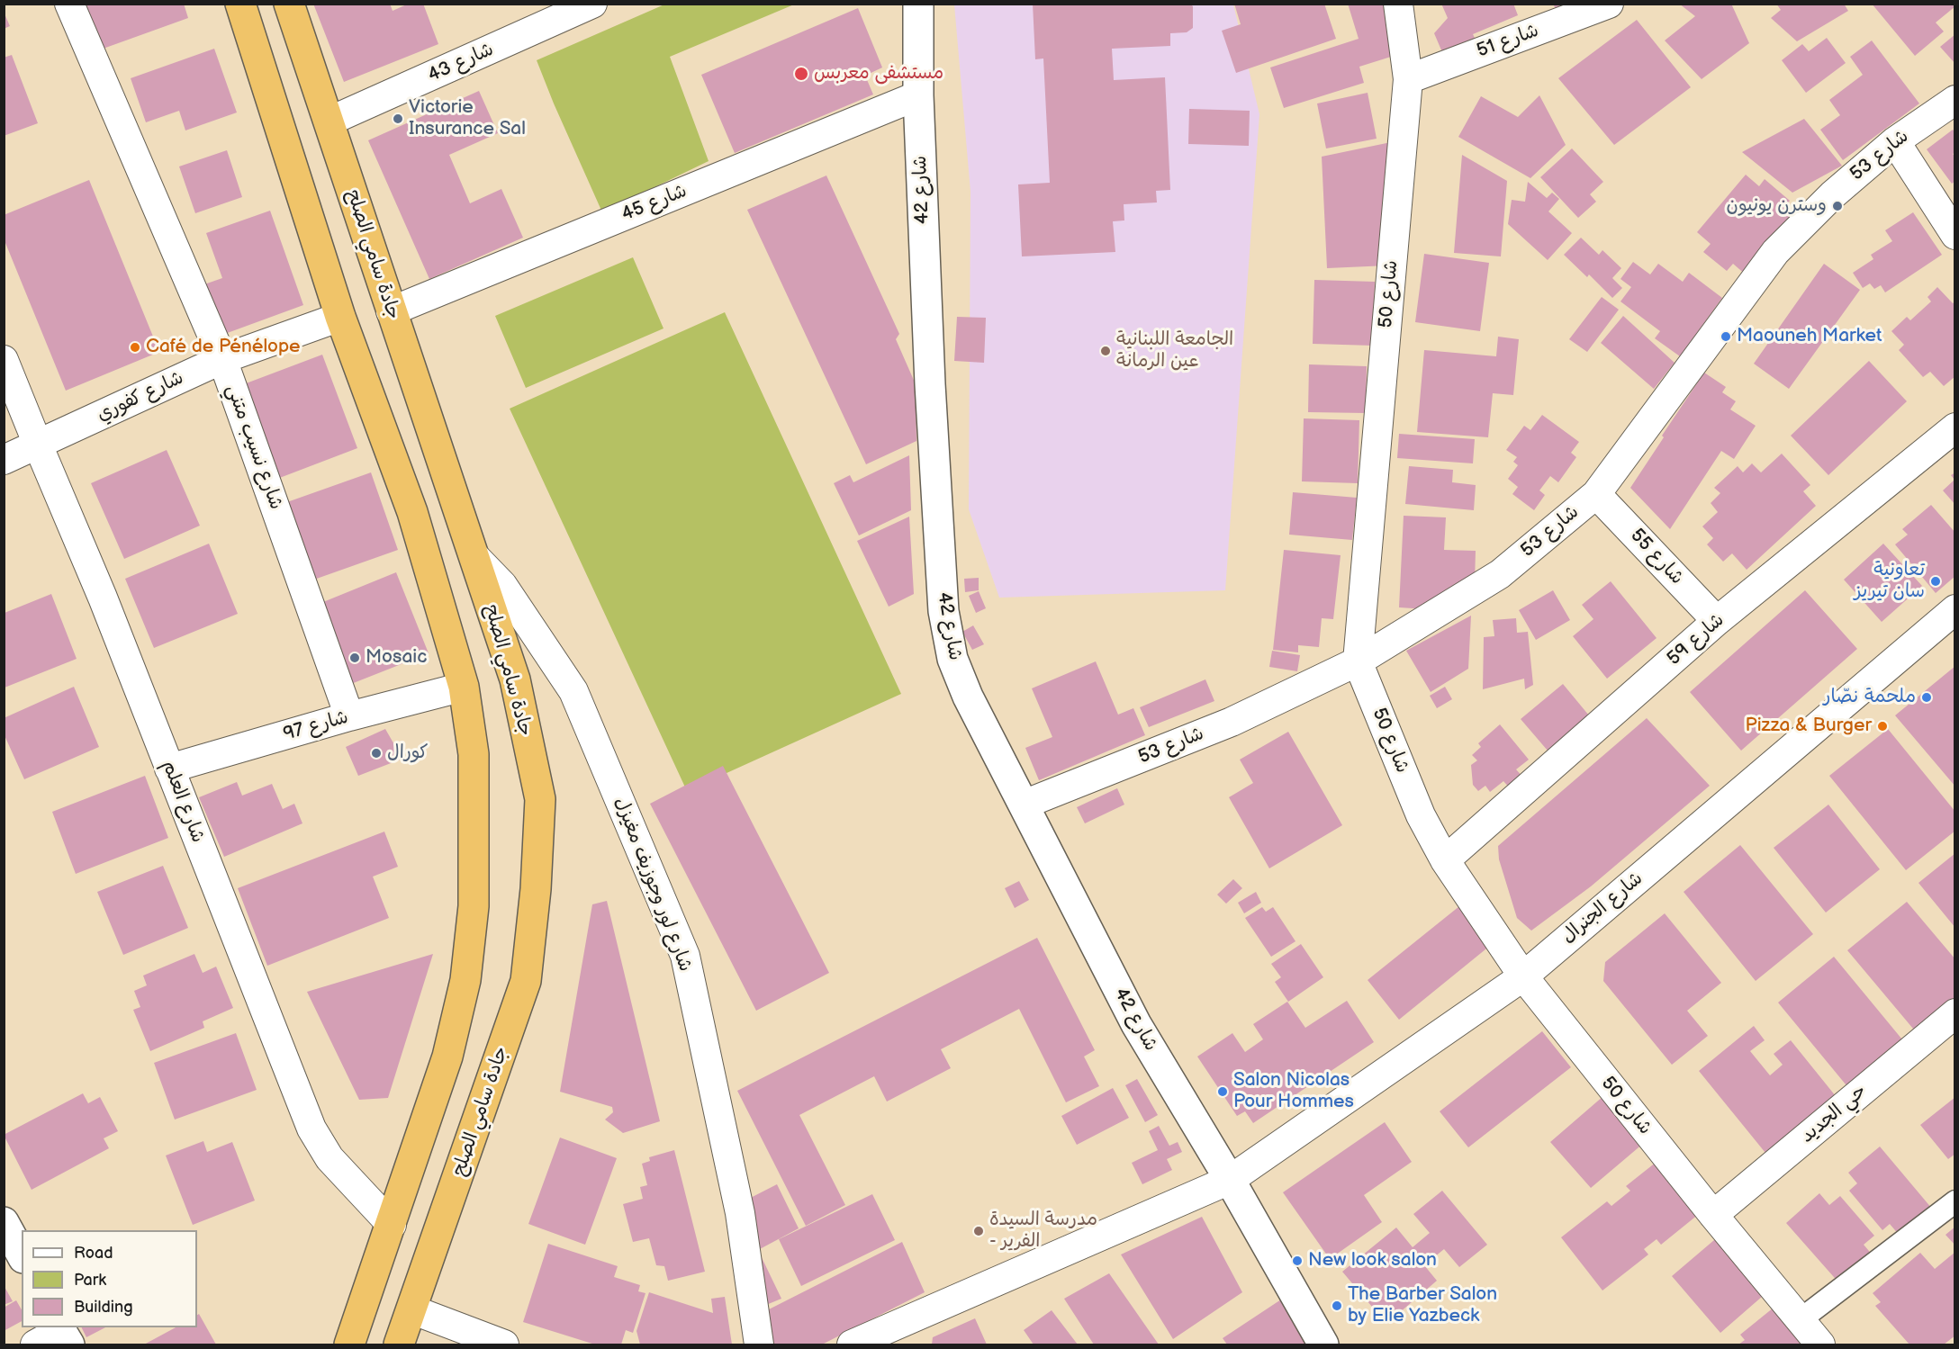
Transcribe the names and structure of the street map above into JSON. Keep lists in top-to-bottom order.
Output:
{
  "streets": {
    "highway": ["جادة سامي الصلح"],
    "street": [
      "شارع 51",
      "شارع 43",
      "شارع 53",
      "شارع 42",
      "شارع 45",
      "شارع 50",
      "شارع كفوري",
      "شارع نسيب متني",
      "شارع 55",
      "شارع 59",
      "شارع 97",
      "شارع العلم",
      "شارع لور وجوزيف مغيزل",
      "شارع الجنرال",
      "حي الجديد"
    ]
  },
  "crossings": [
    ["شارع 51", "شارع 50"],
    ["شارع 43", "جادة سامي الصلح"],
    ["شارع 53", "شارع 42"],
    ["شارع 53", "شارع 50"],
    ["شارع 53", "شارع 55"],
    ["شارع 42", "شارع 45"],
    ["شارع 42", "شارع الجنرال"],
    ["شارع 45", "جادة سامي الصلح"],
    ["جادة سامي الصلح", "شارع لور وجوزيف مغيزل"],
    ["شارع 50", "شارع 59"],
    ["شارع 50", "شارع الجنرال"],
    ["شارع 50", "حي الجديد"],
    ["شارع كفوري", "شارع نسيب متني"],
    ["شارع كفوري", "شارع العلم"],
    ["شارع نسيب متني", "شارع 97"],
    ["شارع 55", "شارع 59"],
    ["شارع 97", "شارع العلم"]
  ],
  "places": [
    "مستشفى معربس",
    "Victorie Insurance Sal",
    "وسترن يونيون",
    "Maouneh Market",
    "Café de Pénélope",
    "الجامعة اللبنانية عين الرمانة",
    "تعاونية سان تيريز",
    "Mosaic",
    "ملحمة نصّار",
    "Pizza & Burger",
    "كورال",
    "Salon Nicolas Pour Hommes",
    "مدرسة السيدة - الفرير",
    "New look salon",
    "The Barber Salon by Elie Yazbeck"
  ],
  "legend": ["Road", "Park", "Building"]
}
